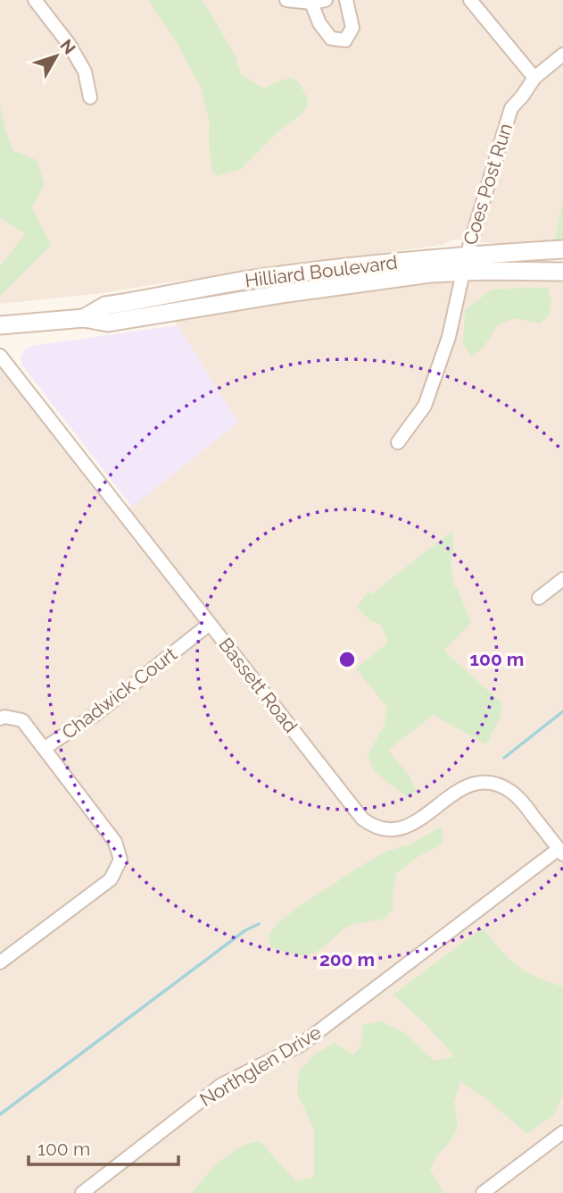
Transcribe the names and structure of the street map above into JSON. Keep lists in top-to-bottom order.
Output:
{
  "streets": {
    "main road": ["Hilliard Boulevard"],
    "street": [
      "Coes Post Run",
      "Bassett Road",
      "Chadwick Court",
      "Northglen Drive"
    ]
  },
  "crossings": [
    ["Coes Post Run", "Hilliard Boulevard"],
    ["Bassett Road", "Chadwick Court"],
    ["Bassett Road", "Northglen Drive"]
  ],
  "scale_bar": "100 m",
  "north": "top right",
  "rings": ["100 m", "200 m"]
}
